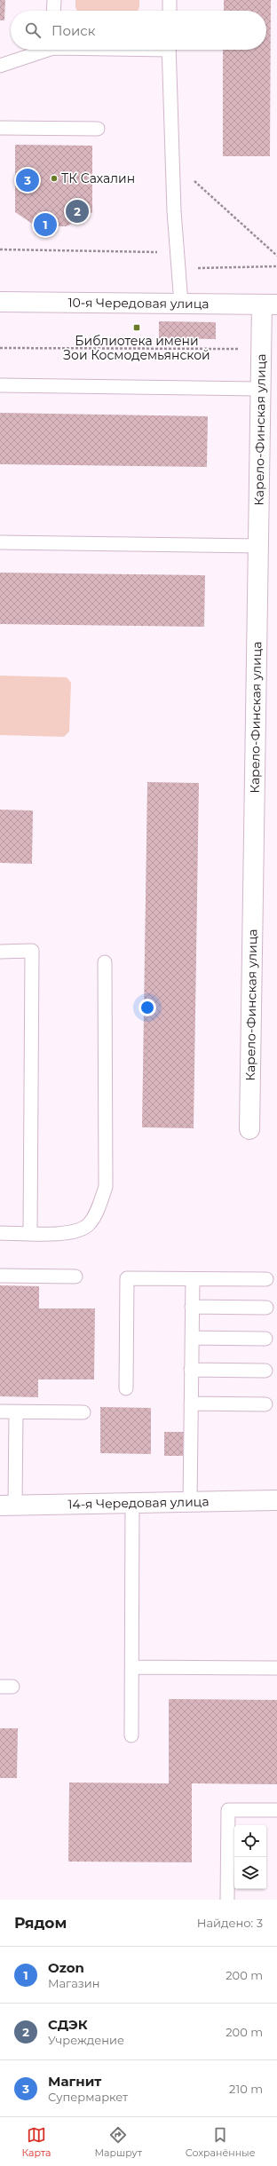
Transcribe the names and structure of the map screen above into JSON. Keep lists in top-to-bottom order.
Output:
{
  "streets": {
    "street": ["10-я Чередовая улица", "Карело-Финская улица", "14-я Чередовая улица"]
  },
  "crossings": [
    ["10-я Чередовая улица", "Карело-Финская улица"]
  ],
  "places": {
    "other": ["ТК Сахалин"],
    "transit": ["Библиотека имени Зои Космодемьянской"]
  },
  "page": {
    "search": "Поиск",
    "pins": ["3", "2", "1"],
    "heading": ["Рядом", "Найдено: 3"],
    "list": [
      {
        "mark": "1",
        "name": "Ozon",
        "note": "Магазин",
        "value": "200 m"
      },
      {
        "mark": "2",
        "name": "СДЭК",
        "note": "Учреждение",
        "value": "200 m"
      },
      {
        "mark": "3",
        "name": "Магнит",
        "note": "Супермаркет",
        "value": "210 m"
      }
    ],
    "nav": ["Карта", "Маршрут", "Сохранённые"]
  }
}
